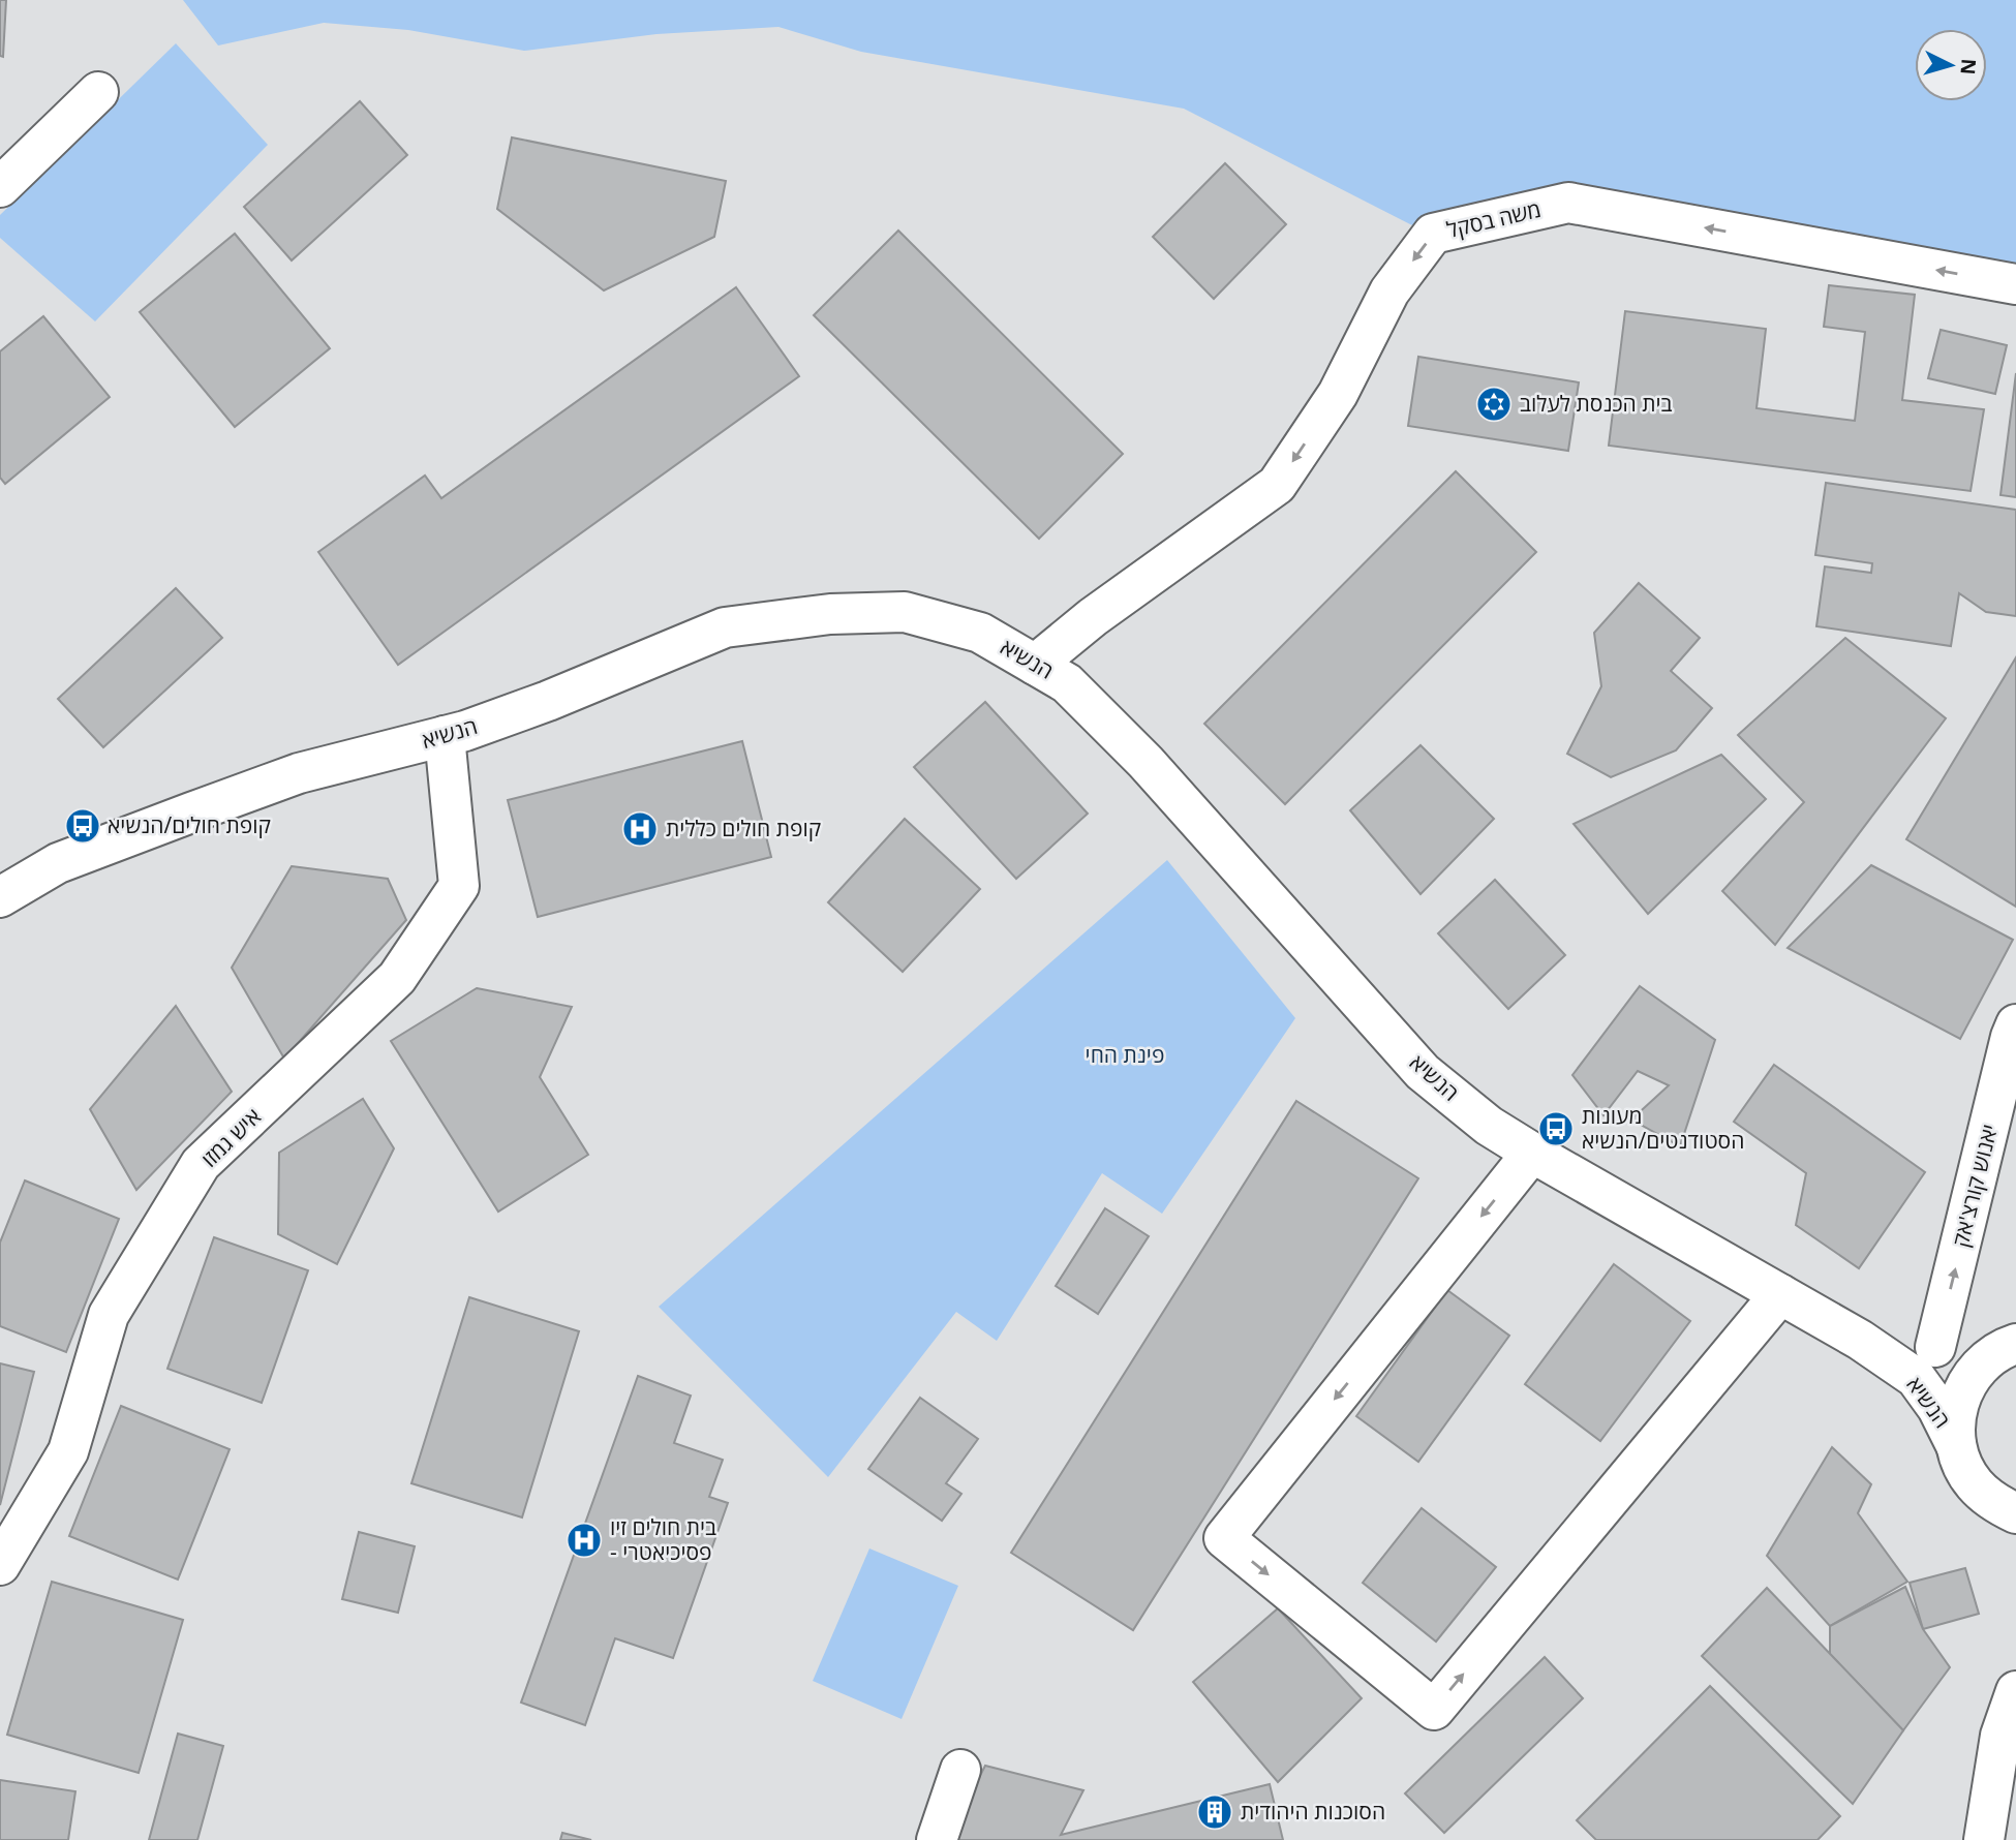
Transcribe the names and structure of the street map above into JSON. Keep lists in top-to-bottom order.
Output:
{
  "streets": {
    "street": [
      "משה בסקל",
      "הנשיא",
      "איש גמזו",
      "יאנוש קורצ'אק"
    ]
  },
  "crossings": [
    ["משה בסקל", "הנשיא"],
    ["הנשיא", "איש גמזו"],
    ["הנשיא", "יאנוש קורצ'אק"]
  ],
  "one_way": ["משה בסקל", "יאנוש קורצ'אק"],
  "parks": ["פינת החי"],
  "places": {
    "synagogue": ["בית הכנסת לעלוב"],
    "bus stop": ["קופת חולים/הנשיא", "מעונות הסטודנטים/הנשיא"],
    "hospital": ["קופת חולים כללית", "בית חולים זיו - פסיכיאטרי"],
    "building": ["הסוכנות היהודית"]
  },
  "north": "right"
}
